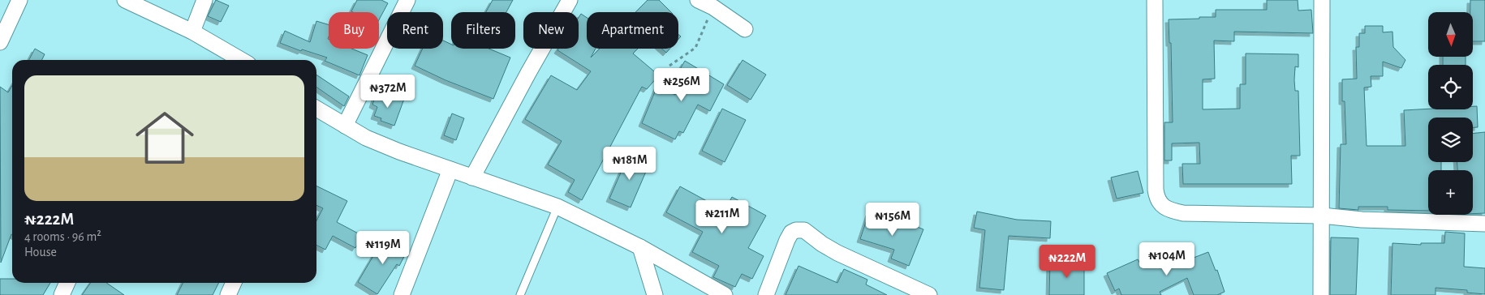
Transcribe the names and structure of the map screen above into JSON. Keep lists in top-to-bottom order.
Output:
{
  "north": "bottom",
  "page": {
    "map_buttons": "+",
    "chip": [
      "Buy",
      "Rent",
      "Filters",
      "New",
      "Apartment"
    ],
    "list": [
      {
        "name": "₦222M",
        "note": "4 rooms · 96 m² · House"
      }
    ],
    "price": [
      "₦256M",
      "₦372M",
      "₦181M",
      "₦211M",
      "₦156M",
      "₦119M",
      "₦104M",
      "₦222M"
    ]
  }
}
